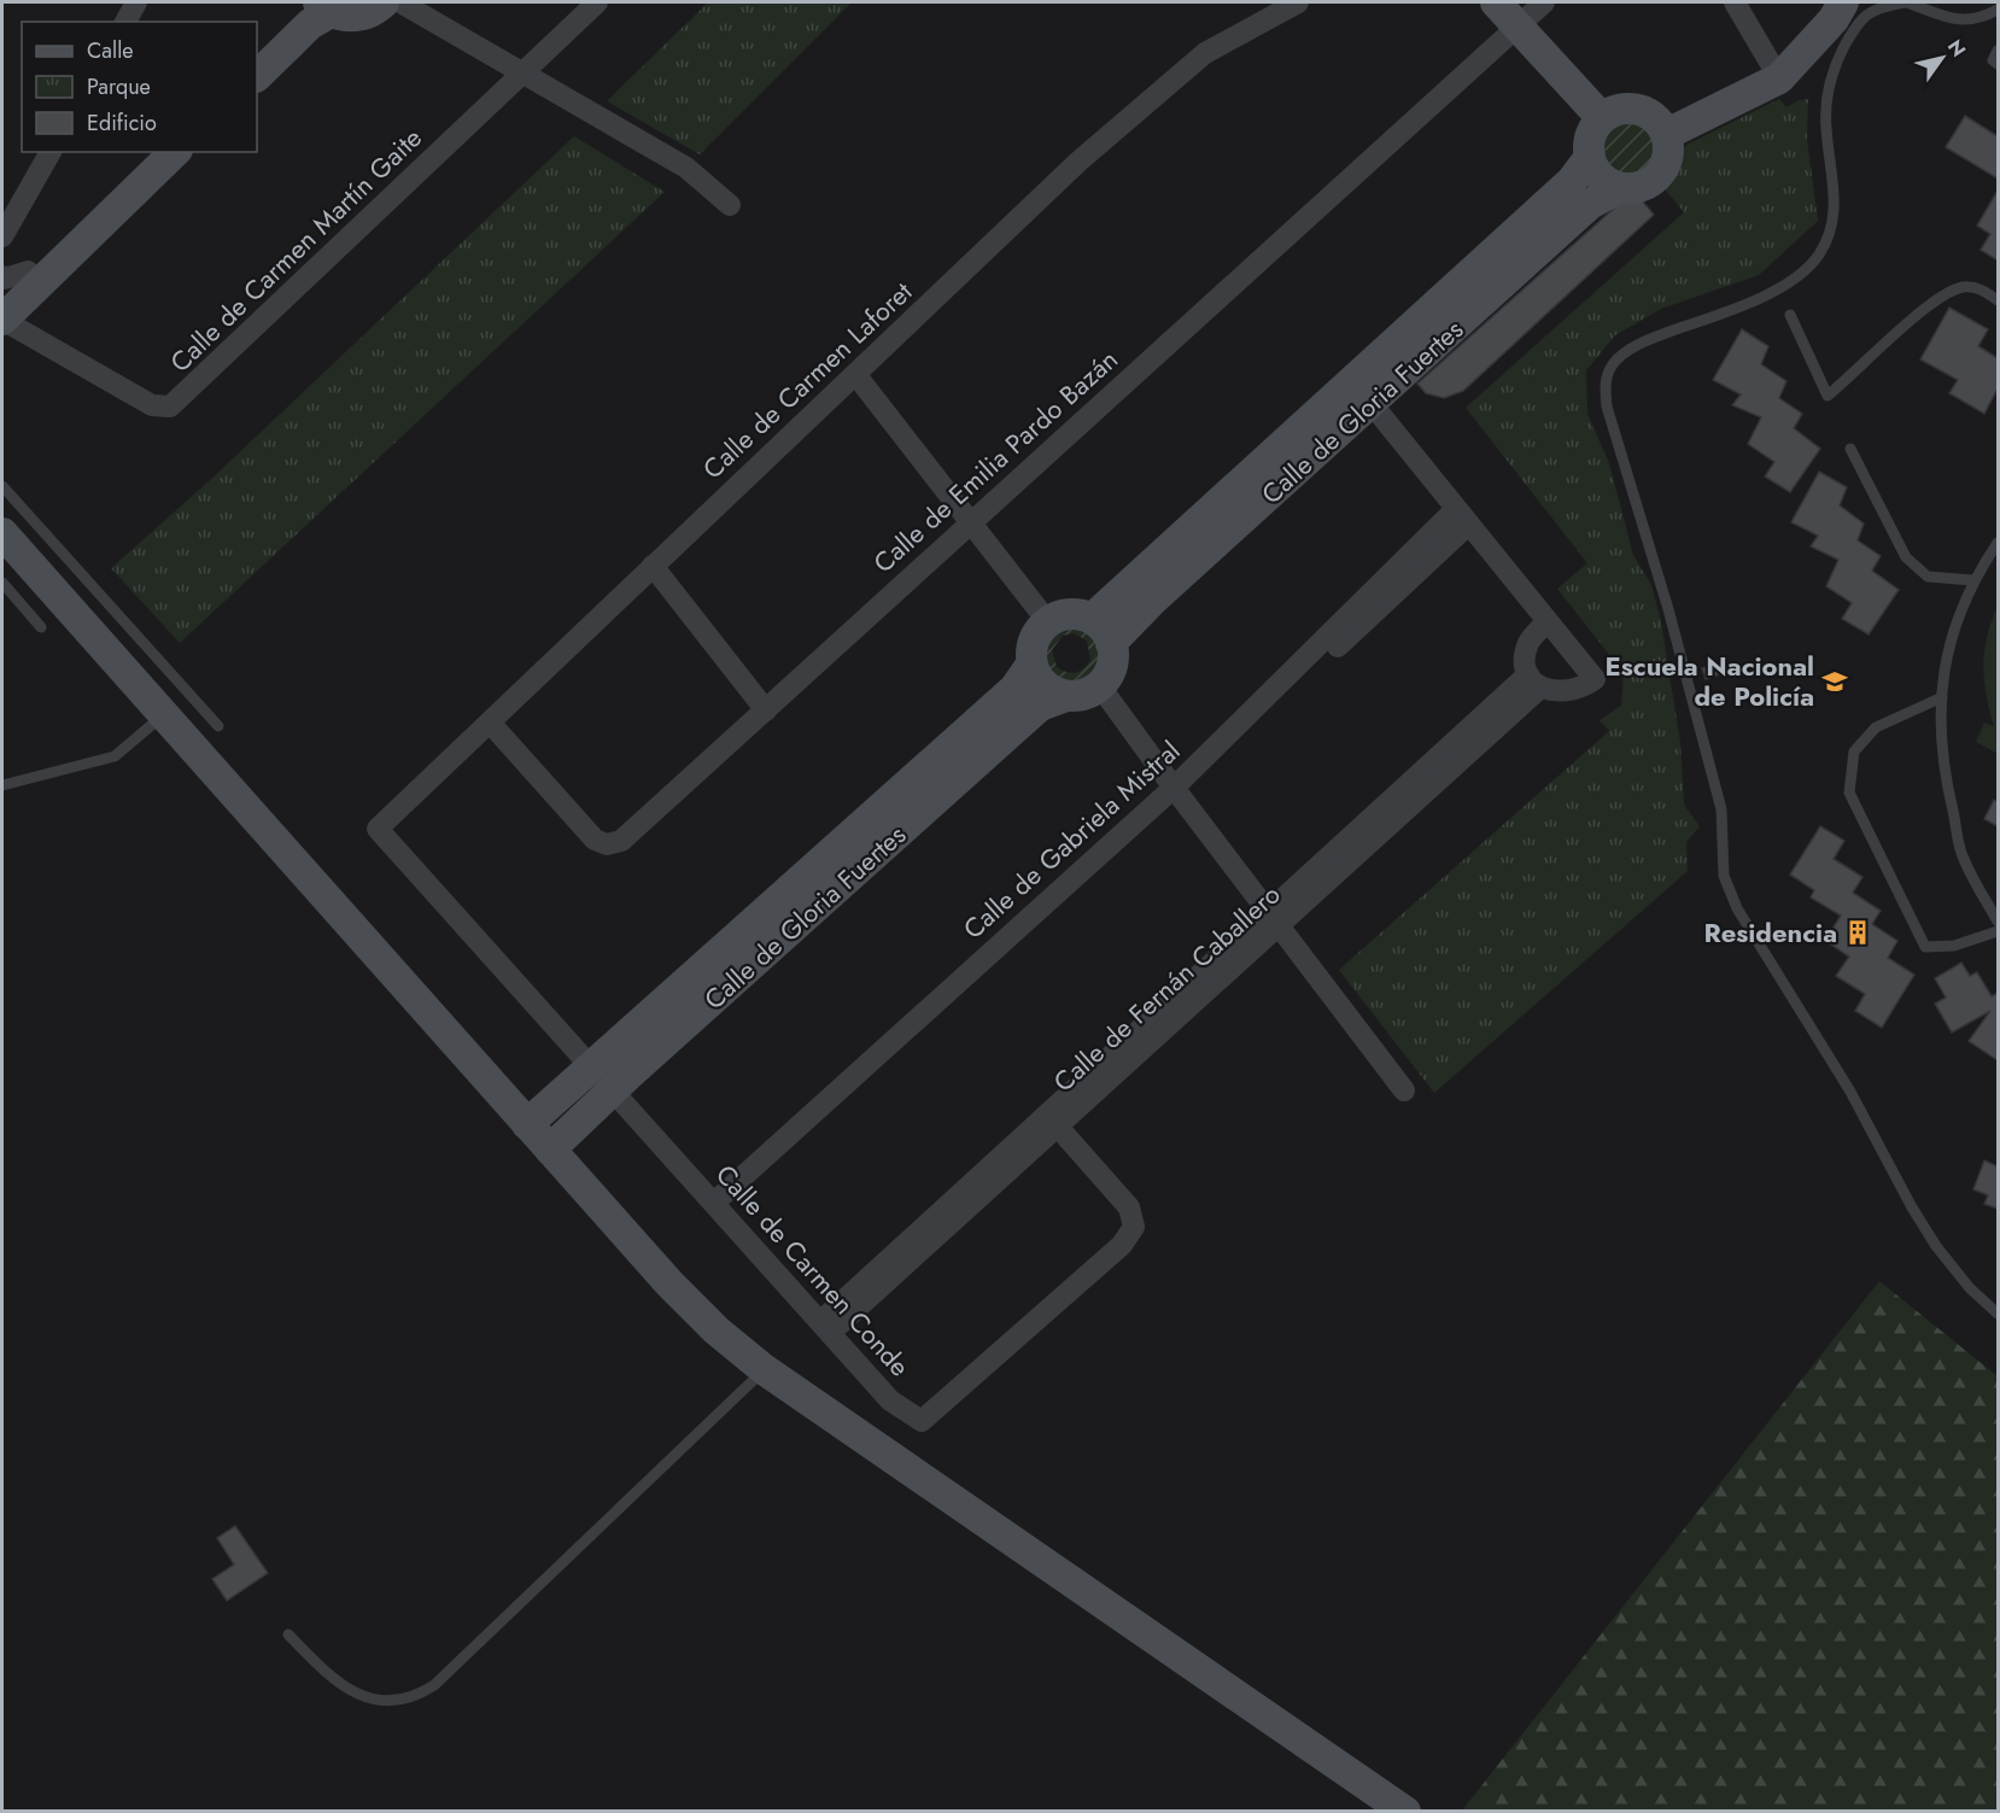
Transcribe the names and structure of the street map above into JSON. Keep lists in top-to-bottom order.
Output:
{
  "streets": {
    "street": [
      "Calle de Carmen Martín Gaite",
      "Calle de Carmen Laforet",
      "Calle de Gloria Fuertes",
      "Calle de Emilia Pardo Bazán",
      "Calle de Gabriela Mistral",
      "Calle de Fernán Caballero",
      "Calle de Carmen Conde"
    ]
  },
  "crossings": [
    ["Calle de Carmen Laforet", "Calle de Emilia Pardo Bazán"],
    ["Calle de Carmen Laforet", "Calle de Carmen Conde"],
    ["Calle de Gloria Fuertes", "Calle de Carmen Conde"],
    ["Calle de Gabriela Mistral", "Calle de Carmen Conde"],
    ["Calle de Fernán Caballero", "Calle de Carmen Conde"]
  ],
  "places": {
    "school or university": ["Escuela Nacional de Policía"],
    "building": ["Residencia"]
  },
  "legend": ["Calle", "Parque", "Edificio"],
  "north": "top right"
}
